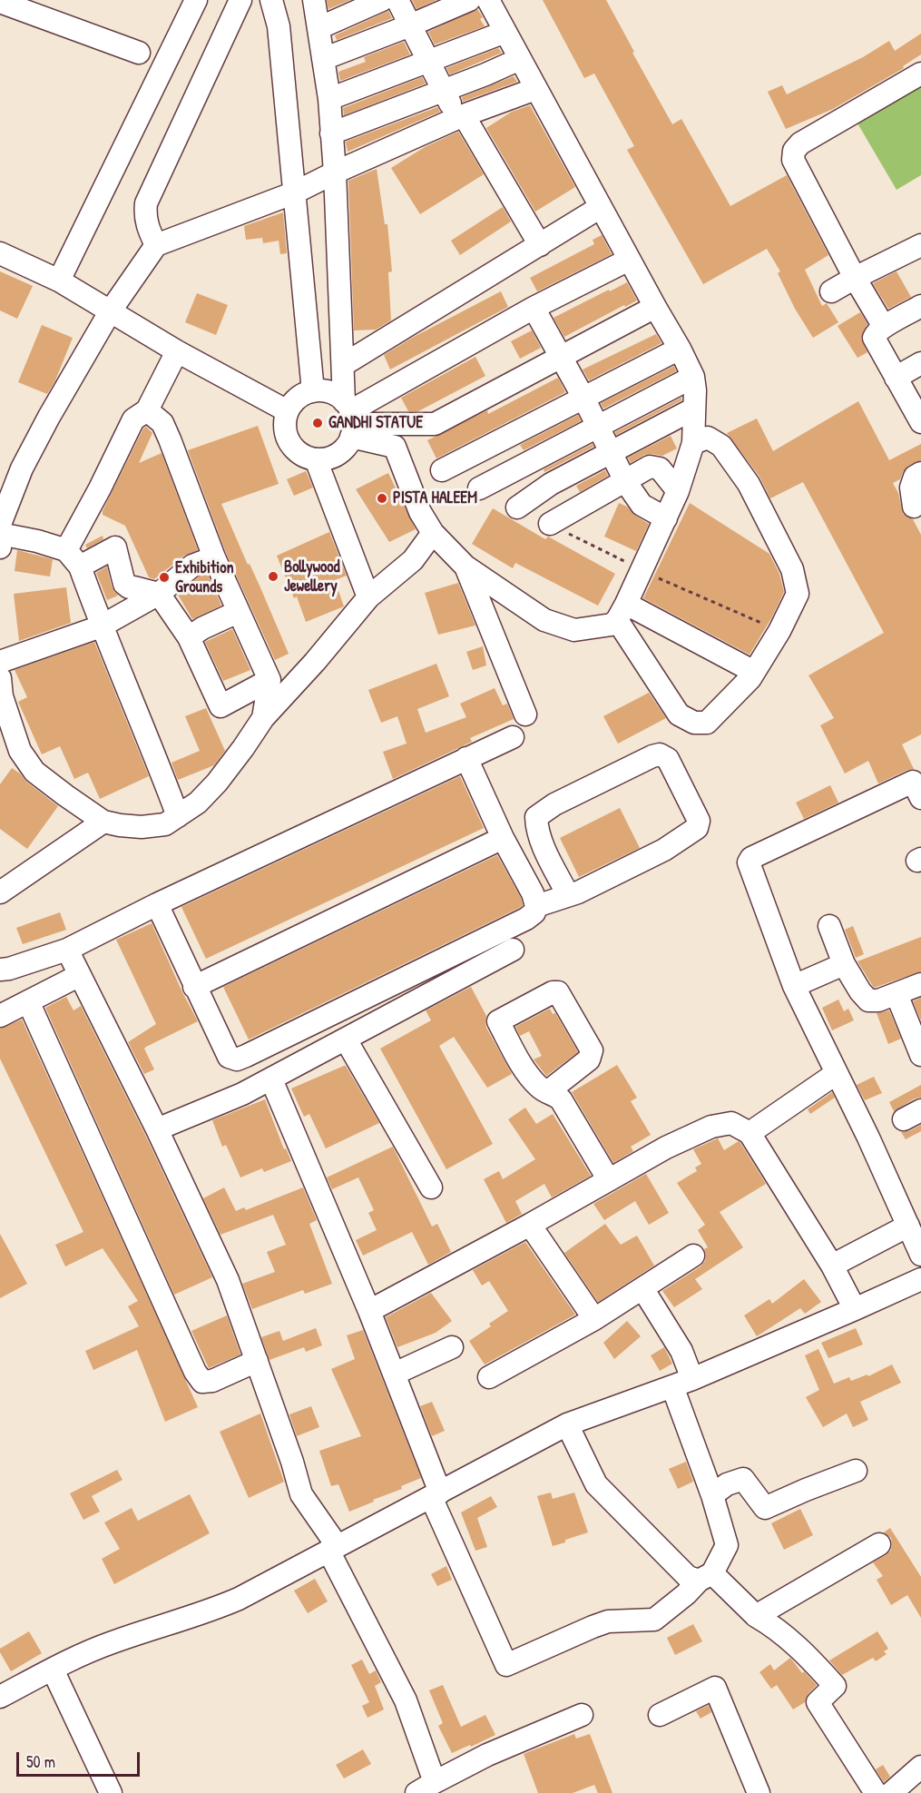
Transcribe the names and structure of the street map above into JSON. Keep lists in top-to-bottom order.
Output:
{
  "places": [
    "GANDHI STATUE",
    "PISTA HALEEM",
    "Bollywood Jewellery",
    "Exhibition Grounds"
  ],
  "scale_bar": "50 m"
}
